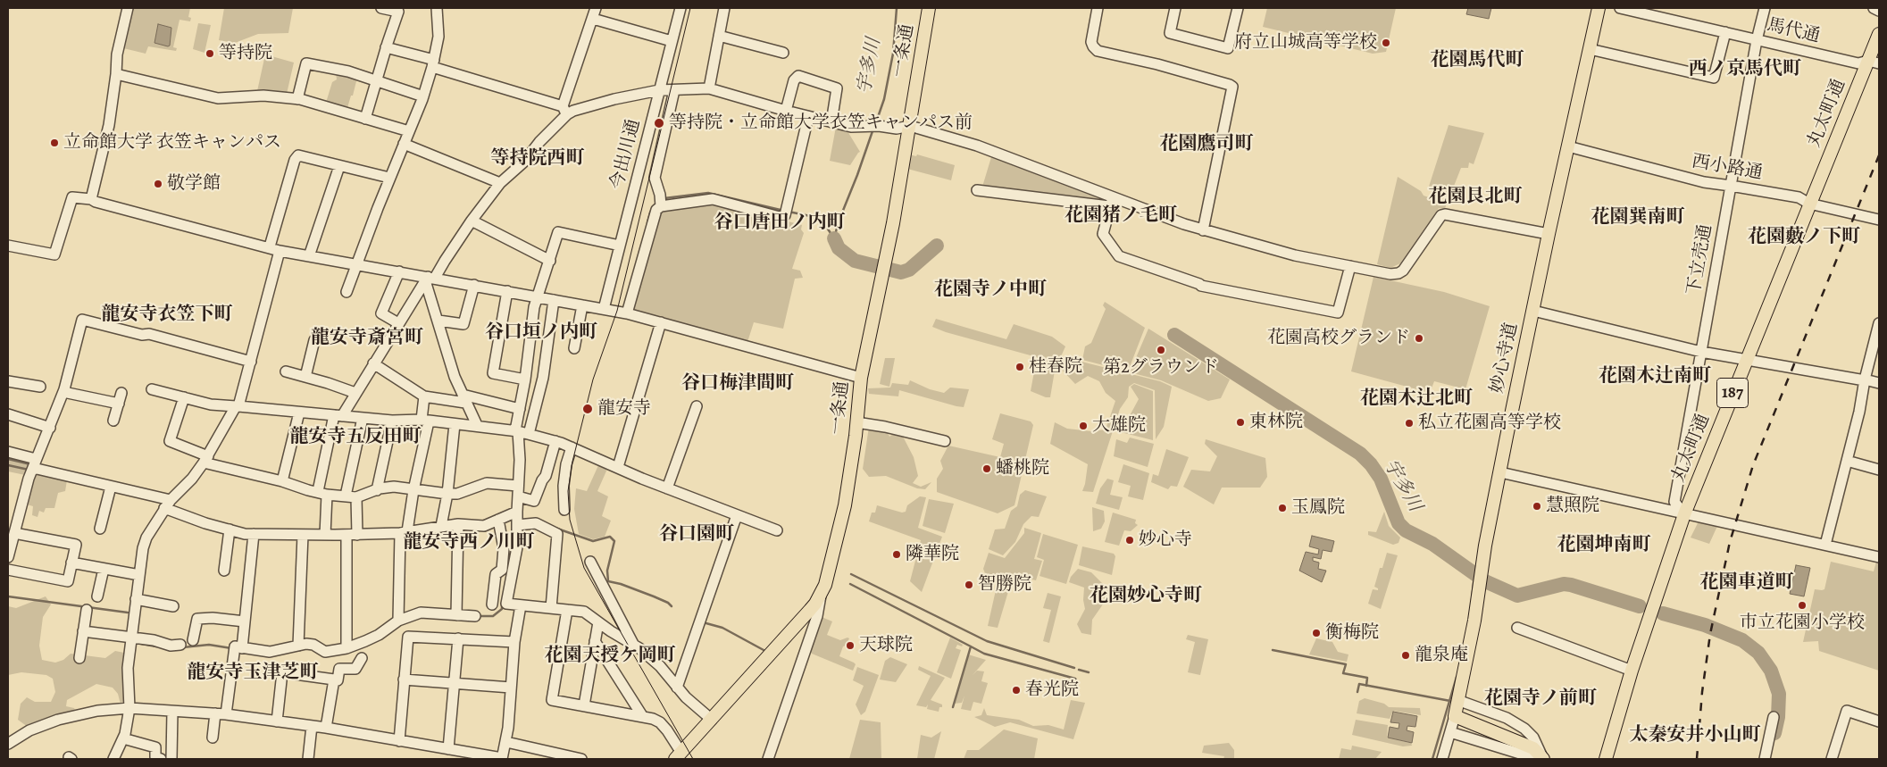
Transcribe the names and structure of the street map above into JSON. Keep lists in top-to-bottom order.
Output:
{
  "streets": {
    "main road": [
      "一条通",
      "丸太町通",
      "妙心寺道",
      "187"
    ],
    "street": [
      "馬代通",
      "今出川通",
      "西小路通",
      "下立売通"
    ]
  },
  "crossings": [
    ["馬代通", "丸太町通"],
    ["馬代通", "下立売通"],
    ["丸太町通", "西小路通"],
    ["丸太町通", "下立売通"],
    ["西小路通", "下立売通"],
    ["西小路通", "妙心寺道"]
  ],
  "districts": [
    "花園馬代町",
    "西ノ京馬代町",
    "花園鷹司町",
    "等持院西町",
    "花園艮北町",
    "花園猪ノ毛町",
    "花園巽南町",
    "谷口唐田ノ内町",
    "花園藪ノ下町",
    "花園寺ノ中町",
    "龍安寺衣笠下町",
    "谷口垣ノ内町",
    "龍安寺斎宮町",
    "花園木辻南町",
    "谷口梅津間町",
    "花園木辻北町",
    "龍安寺五反田町",
    "谷口園町",
    "龍安寺西ノ川町",
    "花園坤南町",
    "花園車道町",
    "花園妙心寺町",
    "花園天授ケ岡町",
    "龍安寺玉津芝町",
    "花園寺ノ前町",
    "太秦安井小山町"
  ],
  "water": ["宇多川"],
  "places": [
    "府立山城高等学校",
    "等持院",
    "等持院・立命館大学衣笠キャンパス前",
    "立命館大学 衣笠キャンパス",
    "敬学館",
    "花園高校グランド",
    "第2グラウンド",
    "桂春院",
    "龍安寺",
    "東林院",
    "私立花園高等学校",
    "大雄院",
    "蟠桃院",
    "慧照院",
    "玉鳳院",
    "妙心寺",
    "隣華院",
    "智勝院",
    "市立花園小学校",
    "衡梅院",
    "天球院",
    "龍泉庵",
    "春光院"
  ]
}
